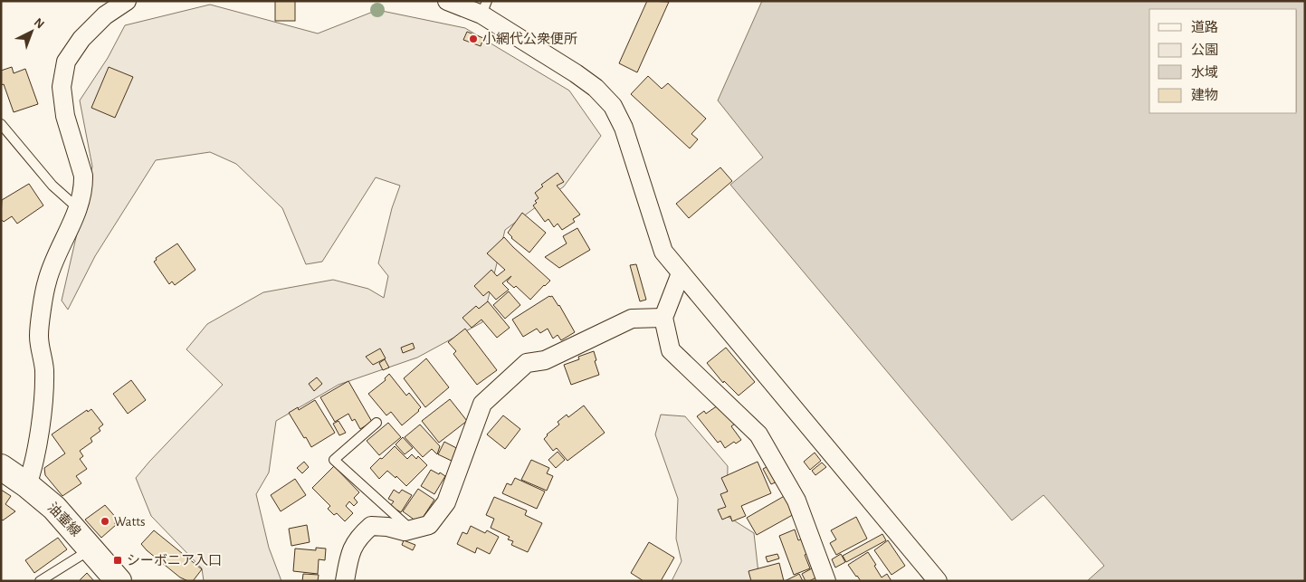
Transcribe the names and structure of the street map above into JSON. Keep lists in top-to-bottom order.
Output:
{
  "streets": {
    "main road": ["油壷線"]
  },
  "places": {
    "other": ["小網代公衆便所", "Watts"],
    "transit": ["シーボニア入口"]
  },
  "legend": [
    "道路",
    "公園",
    "水域",
    "建物"
  ],
  "north": "top right"
}
